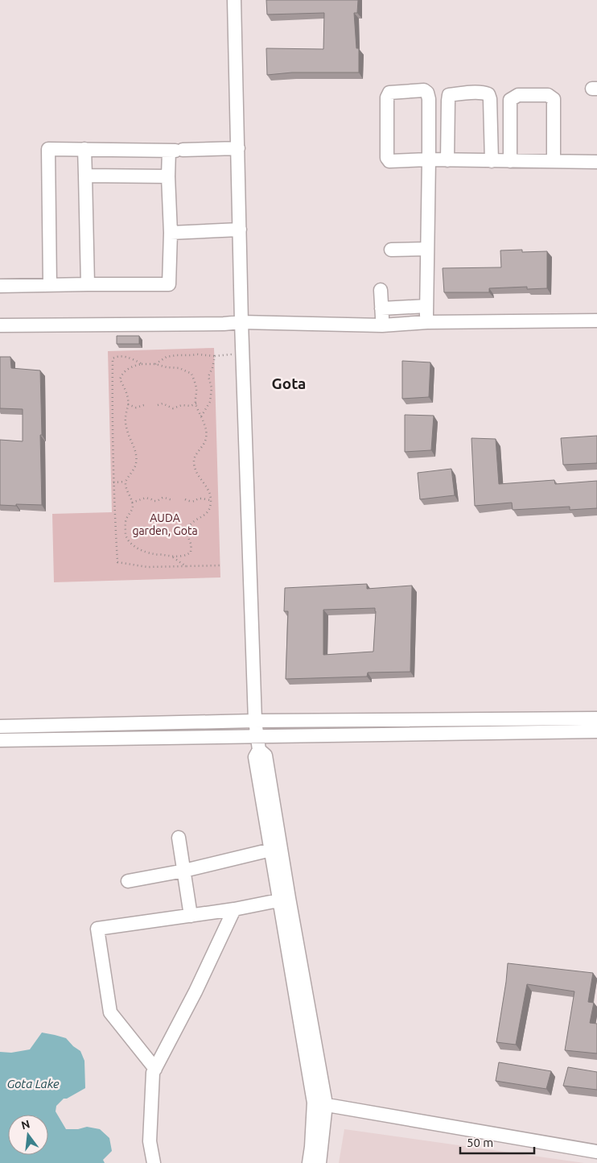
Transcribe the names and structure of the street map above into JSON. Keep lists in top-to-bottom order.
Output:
{
  "districts": ["Gota"],
  "water": ["Gota Lake"],
  "parks": ["AUDA garden, Gota"],
  "scale_bar": "50 m",
  "north": "top"
}
